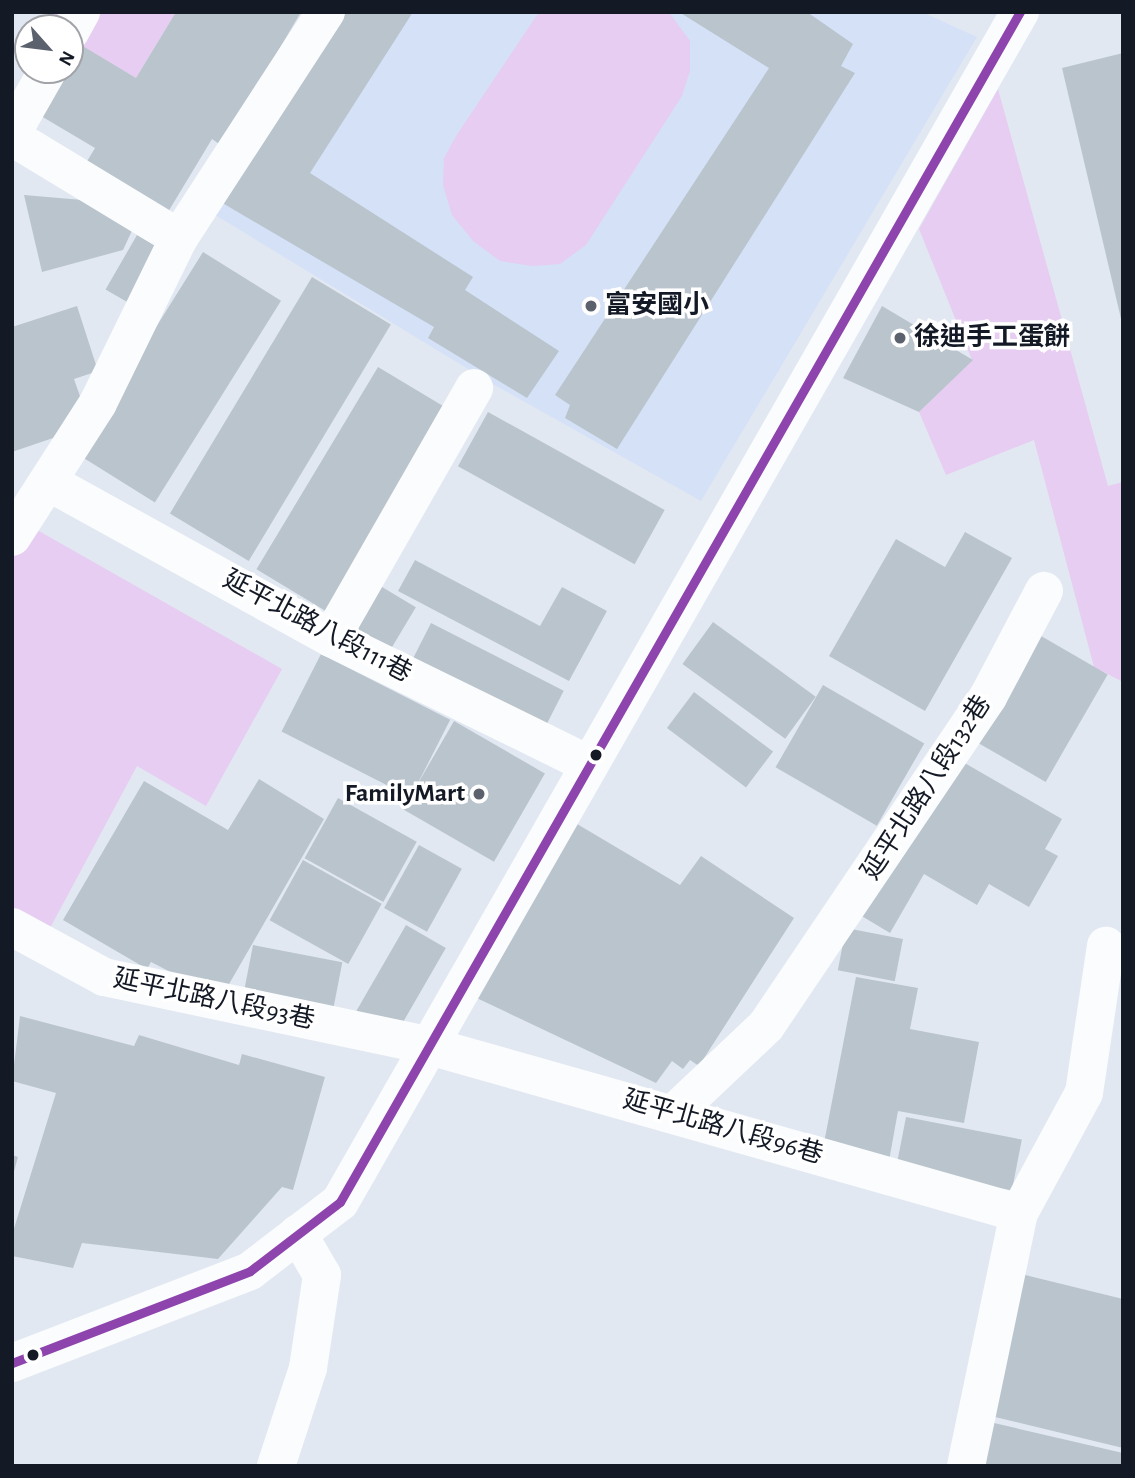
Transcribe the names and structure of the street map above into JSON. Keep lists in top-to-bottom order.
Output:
{
  "streets": {
    "street": [
      "延平北路八段111巷",
      "延平北路八段132巷",
      "延平北路八段93巷",
      "延平北路八段96巷"
    ]
  },
  "crossings": [
    ["延平北路八段132巷", "延平北路八段96巷"],
    ["延平北路八段93巷", "延平北路八段96巷"]
  ],
  "places": ["富安國小", "徐迪手工蛋餅", "FamilyMart"],
  "north": "bottom right"
}
